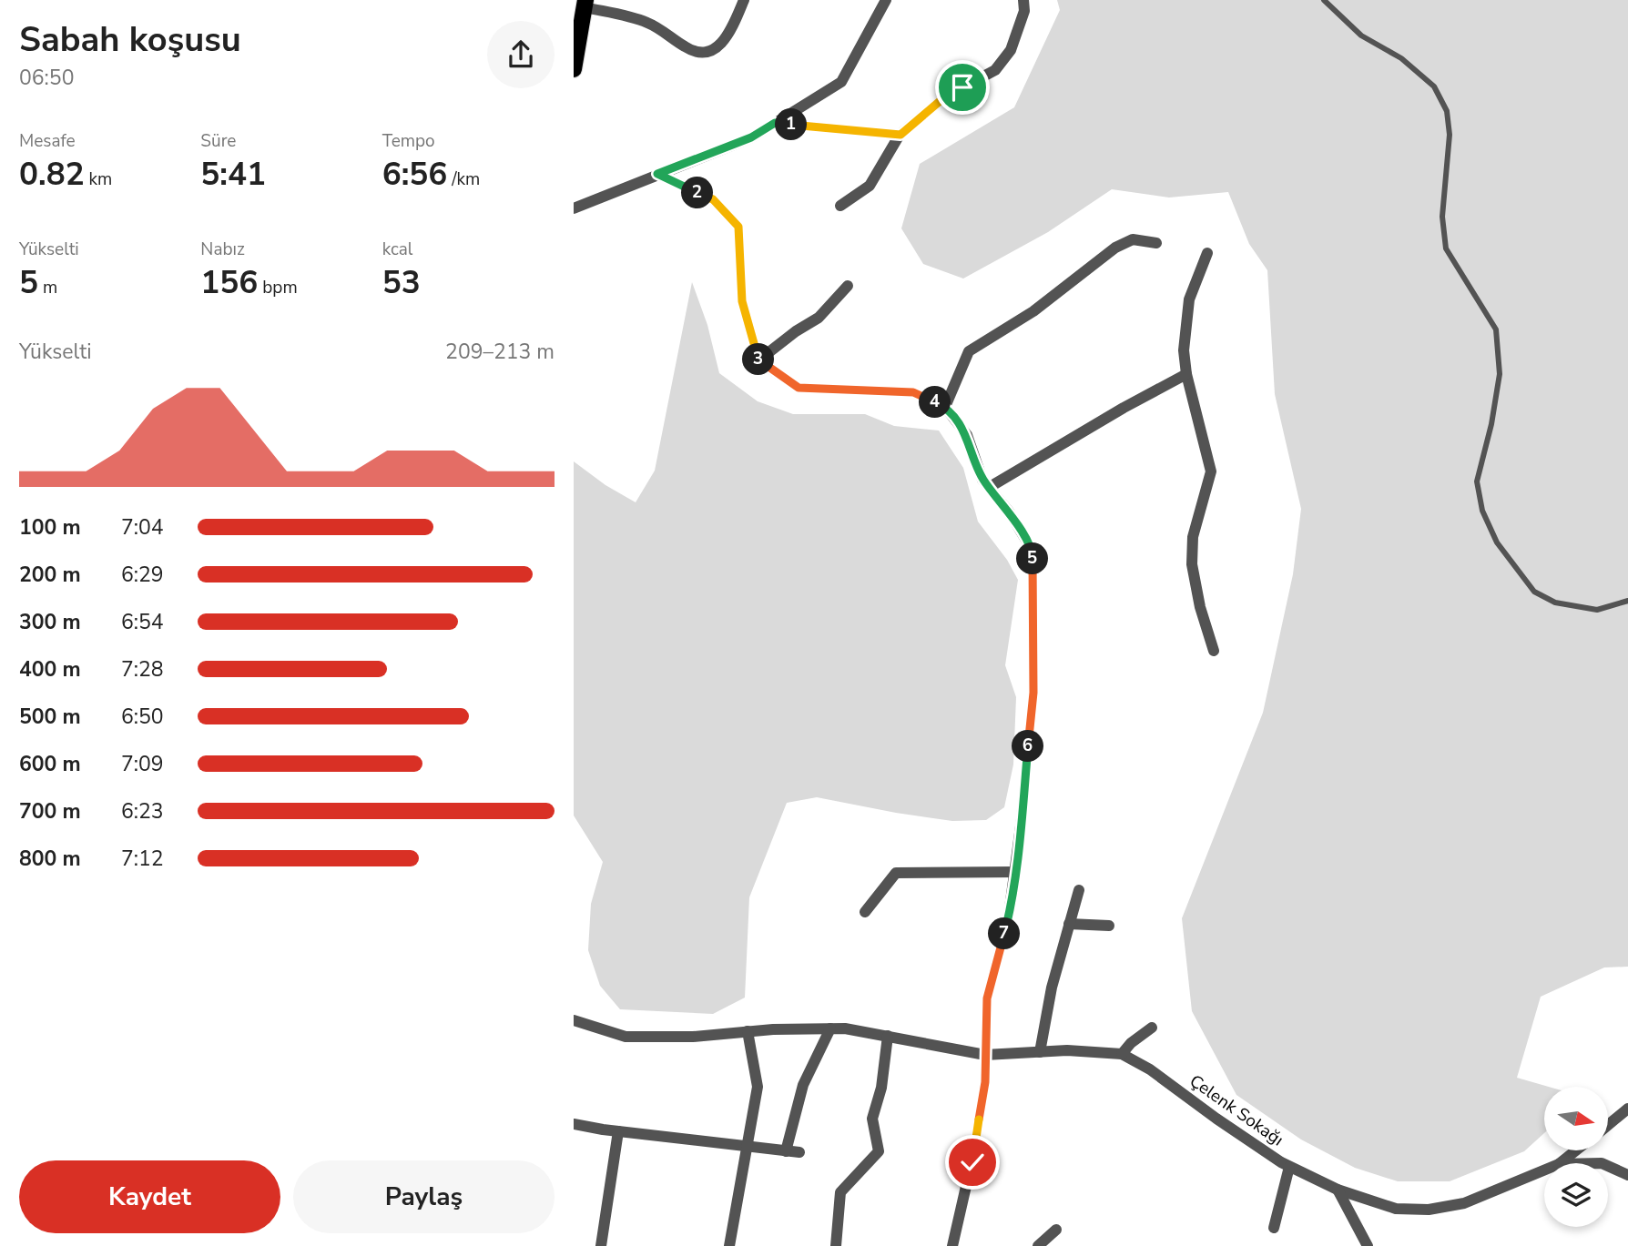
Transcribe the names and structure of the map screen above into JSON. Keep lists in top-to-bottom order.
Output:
{
  "streets": {
    "street": ["Çelenk Sokağı"]
  },
  "north": "right",
  "page": {
    "heading": ["Sabah koşusu", "06:50"],
    "stats": [
      ["Mesafe", "0.82 km"],
      ["Süre", "5:41"],
      ["Tempo", "6:56 /km"],
      ["Yükselti", "5 m"],
      ["Nabız", "156 bpm"],
      ["kcal", "53"]
    ],
    "pins": [
      "1",
      "2",
      "3",
      "4",
      "5",
      "6",
      "7"
    ],
    "chart": ["Yükselti", "209–213 m"],
    "list": [
      {
        "name": "100 m",
        "note": "7:04"
      },
      {
        "name": "200 m",
        "note": "6:29"
      },
      {
        "name": "300 m",
        "note": "6:54"
      },
      {
        "name": "400 m",
        "note": "7:28"
      },
      {
        "name": "500 m",
        "note": "6:50"
      },
      {
        "name": "600 m",
        "note": "7:09"
      },
      {
        "name": "700 m",
        "note": "6:23"
      },
      {
        "name": "800 m",
        "note": "7:12"
      }
    ],
    "buttons": ["Kaydet", "Paylaş"]
  }
}
